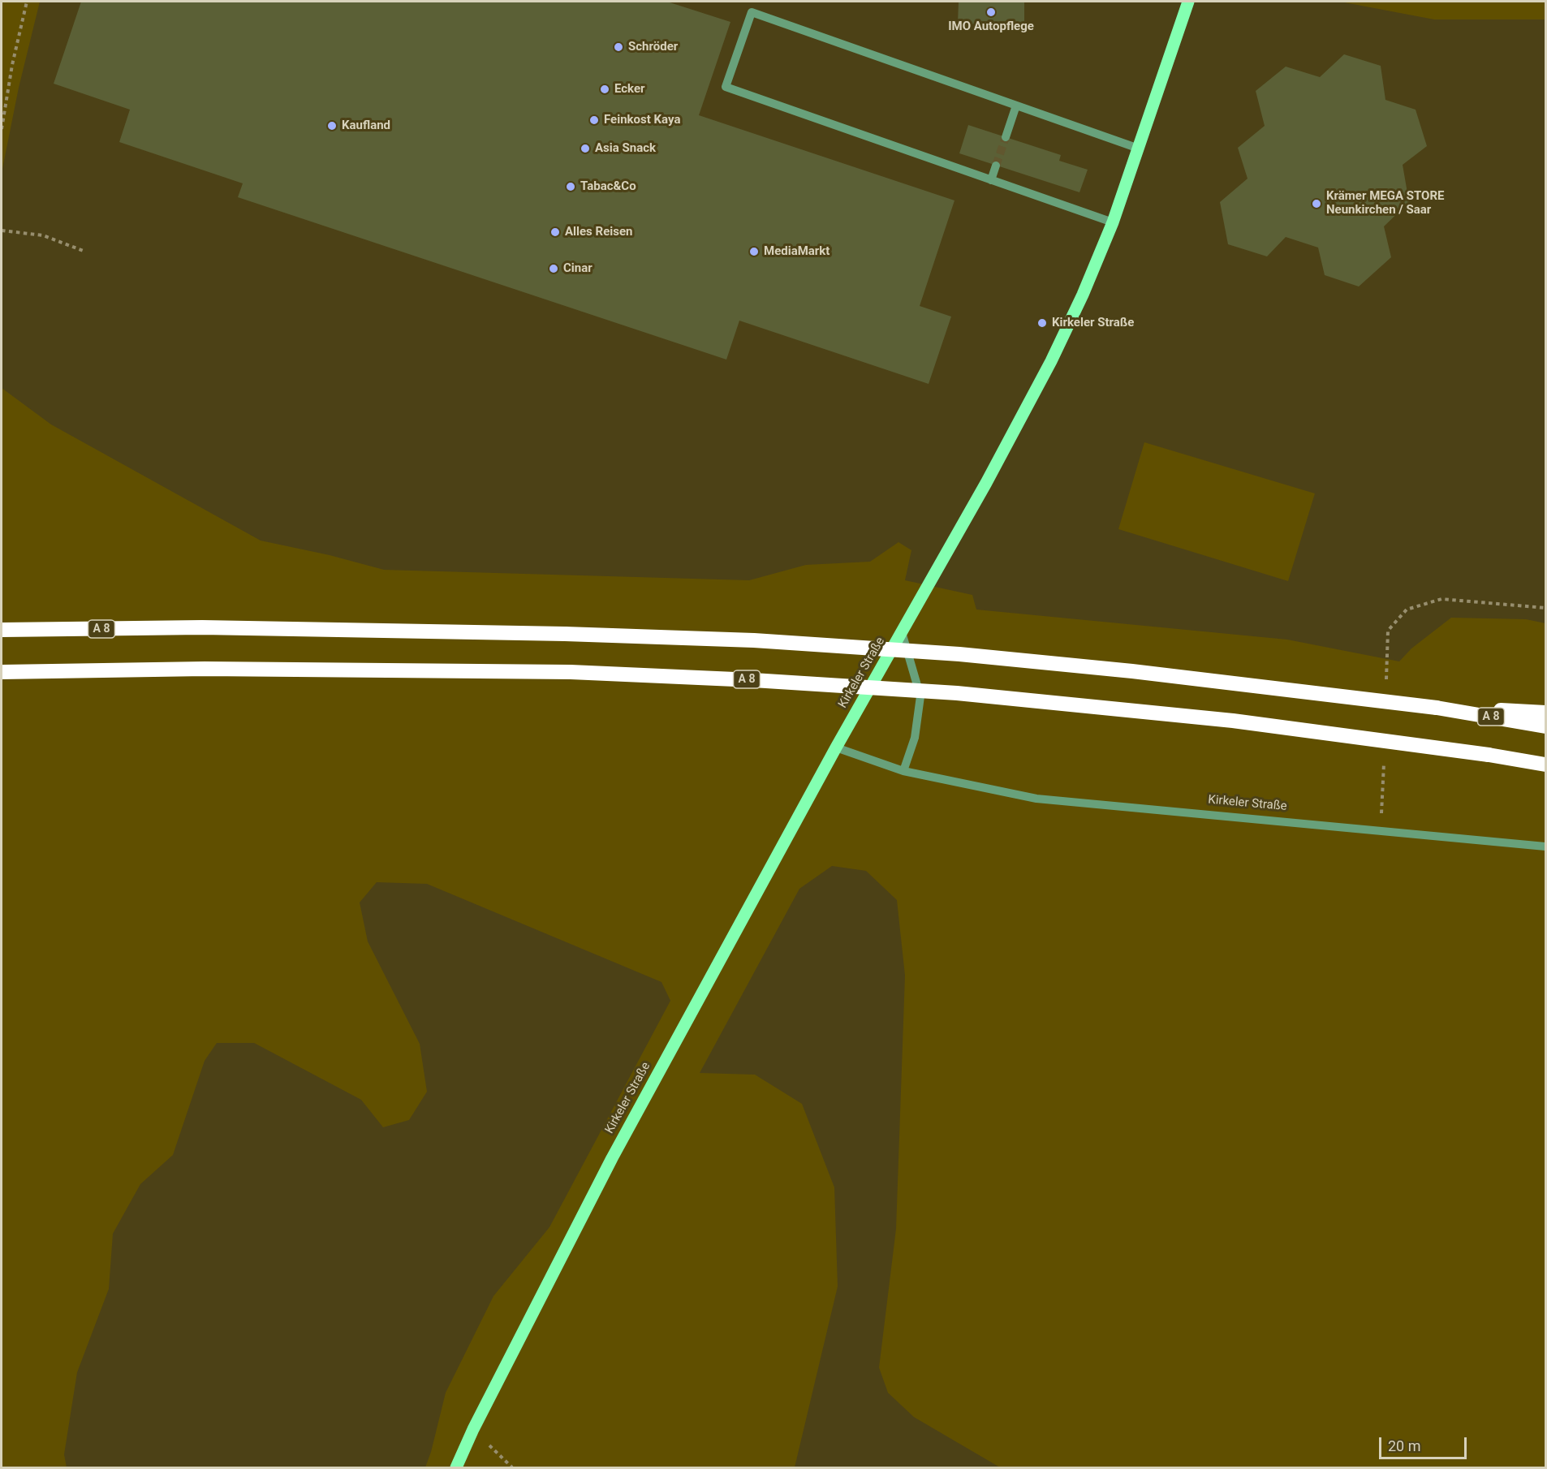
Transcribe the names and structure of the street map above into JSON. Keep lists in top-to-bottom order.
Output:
{
  "streets": {
    "highway": ["A 8"],
    "main road": ["Kirkeler Straße"]
  },
  "places": [
    "IMO Autopflege",
    "Schröder",
    "Ecker",
    "Feinkost Kaya",
    "Kaufland",
    "Asia Snack",
    "Tabac&Co",
    "Krämer MEGA STORE Neunkirchen / Saar",
    "Alles Reisen",
    "MediaMarkt",
    "Cinar",
    "Kirkeler Straße"
  ],
  "scale_bar": "20 m"
}
